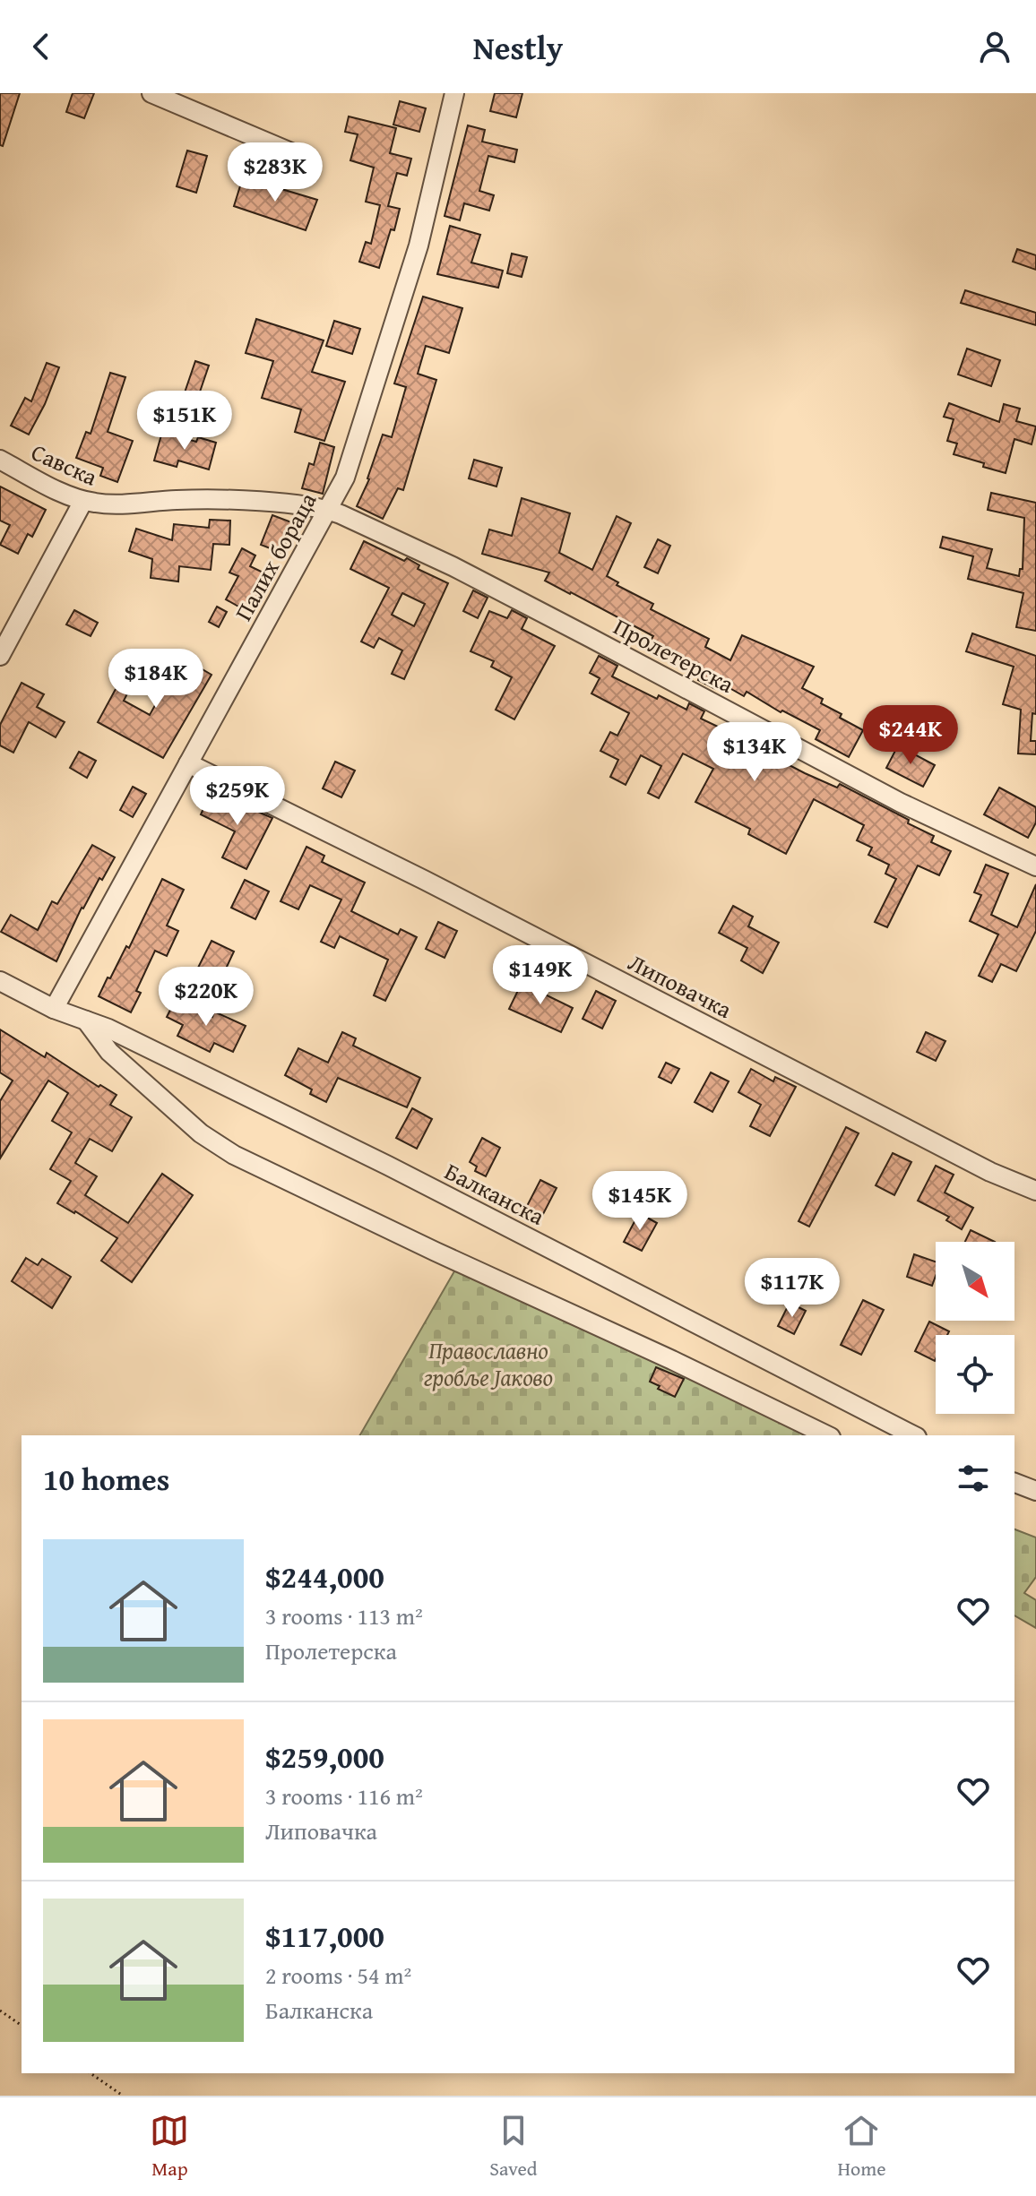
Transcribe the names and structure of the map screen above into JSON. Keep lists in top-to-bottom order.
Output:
{
  "streets": {
    "street": [
      "Савска",
      "Палих бораца",
      "Пролетерска",
      "Липовачка",
      "Балканска"
    ]
  },
  "crossings": [
    ["Савска", "Палих бораца"],
    ["Савска", "Пролетерска"],
    ["Палих бораца", "Пролетерска"],
    ["Палих бораца", "Липовачка"],
    ["Палих бораца", "Балканска"]
  ],
  "parks": ["Православно гробље Јаково"],
  "north": "bottom right",
  "page": {
    "header": "Nestly",
    "price": [
      "$283K",
      "$151K",
      "$184K",
      "$244K",
      "$134K",
      "$259K",
      "$149K",
      "$220K",
      "$145K",
      "$117K"
    ],
    "heading": "10 homes",
    "list": [
      {
        "name": "$244,000",
        "note": "3 rooms · 113 m² · Пролетерска"
      },
      {
        "name": "$259,000",
        "note": "3 rooms · 116 m² · Липовачка"
      },
      {
        "name": "$117,000",
        "note": "2 rooms · 54 m² · Балканска"
      }
    ],
    "tabs": ["Map", "Saved", "Home"]
  }
}
